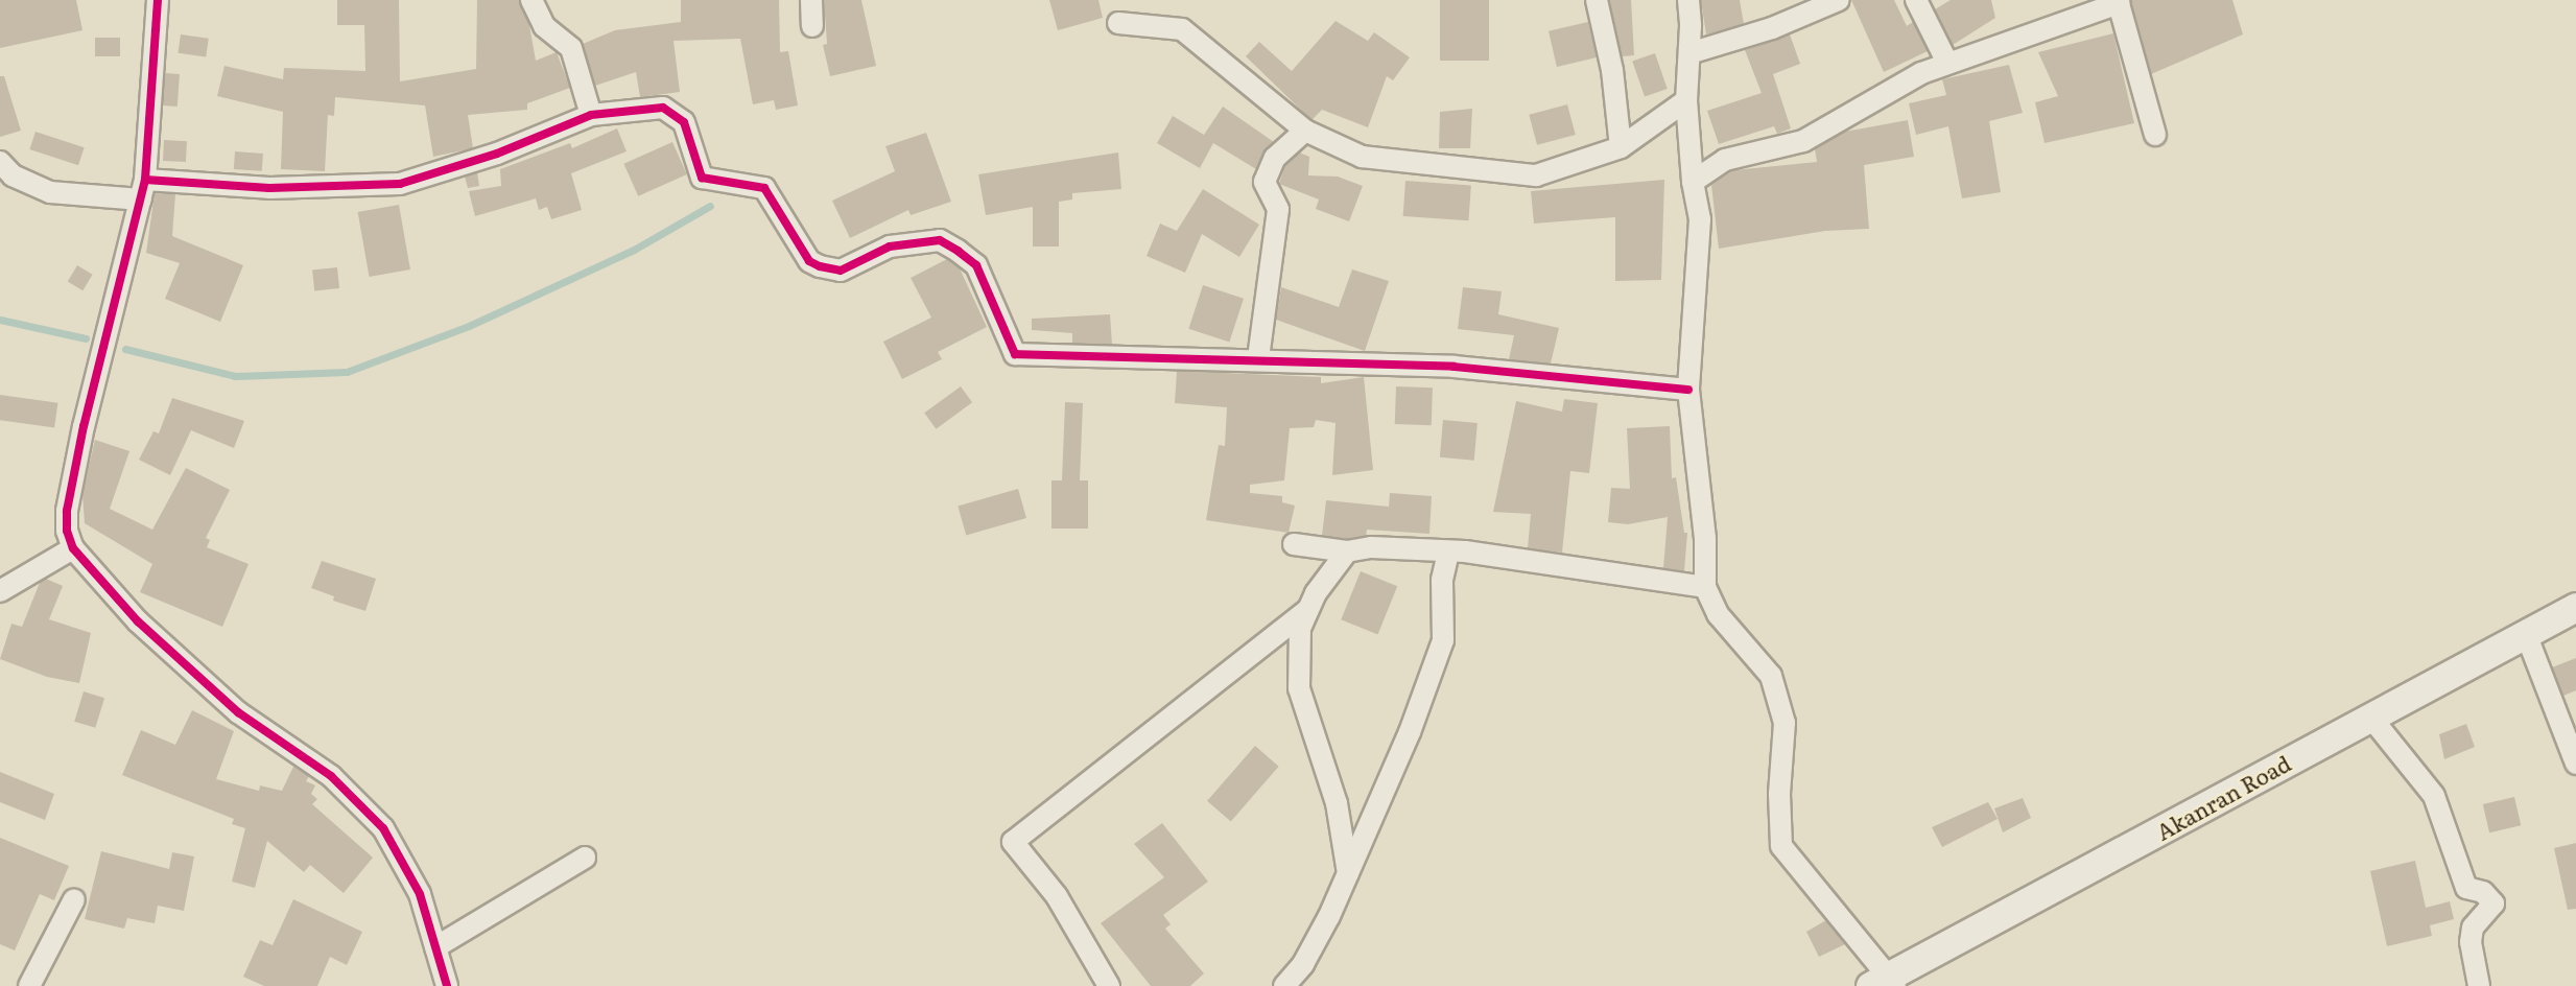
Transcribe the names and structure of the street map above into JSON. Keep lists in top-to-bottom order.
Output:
{
  "streets": {
    "main road": ["Akanran Road"]
  }
}
